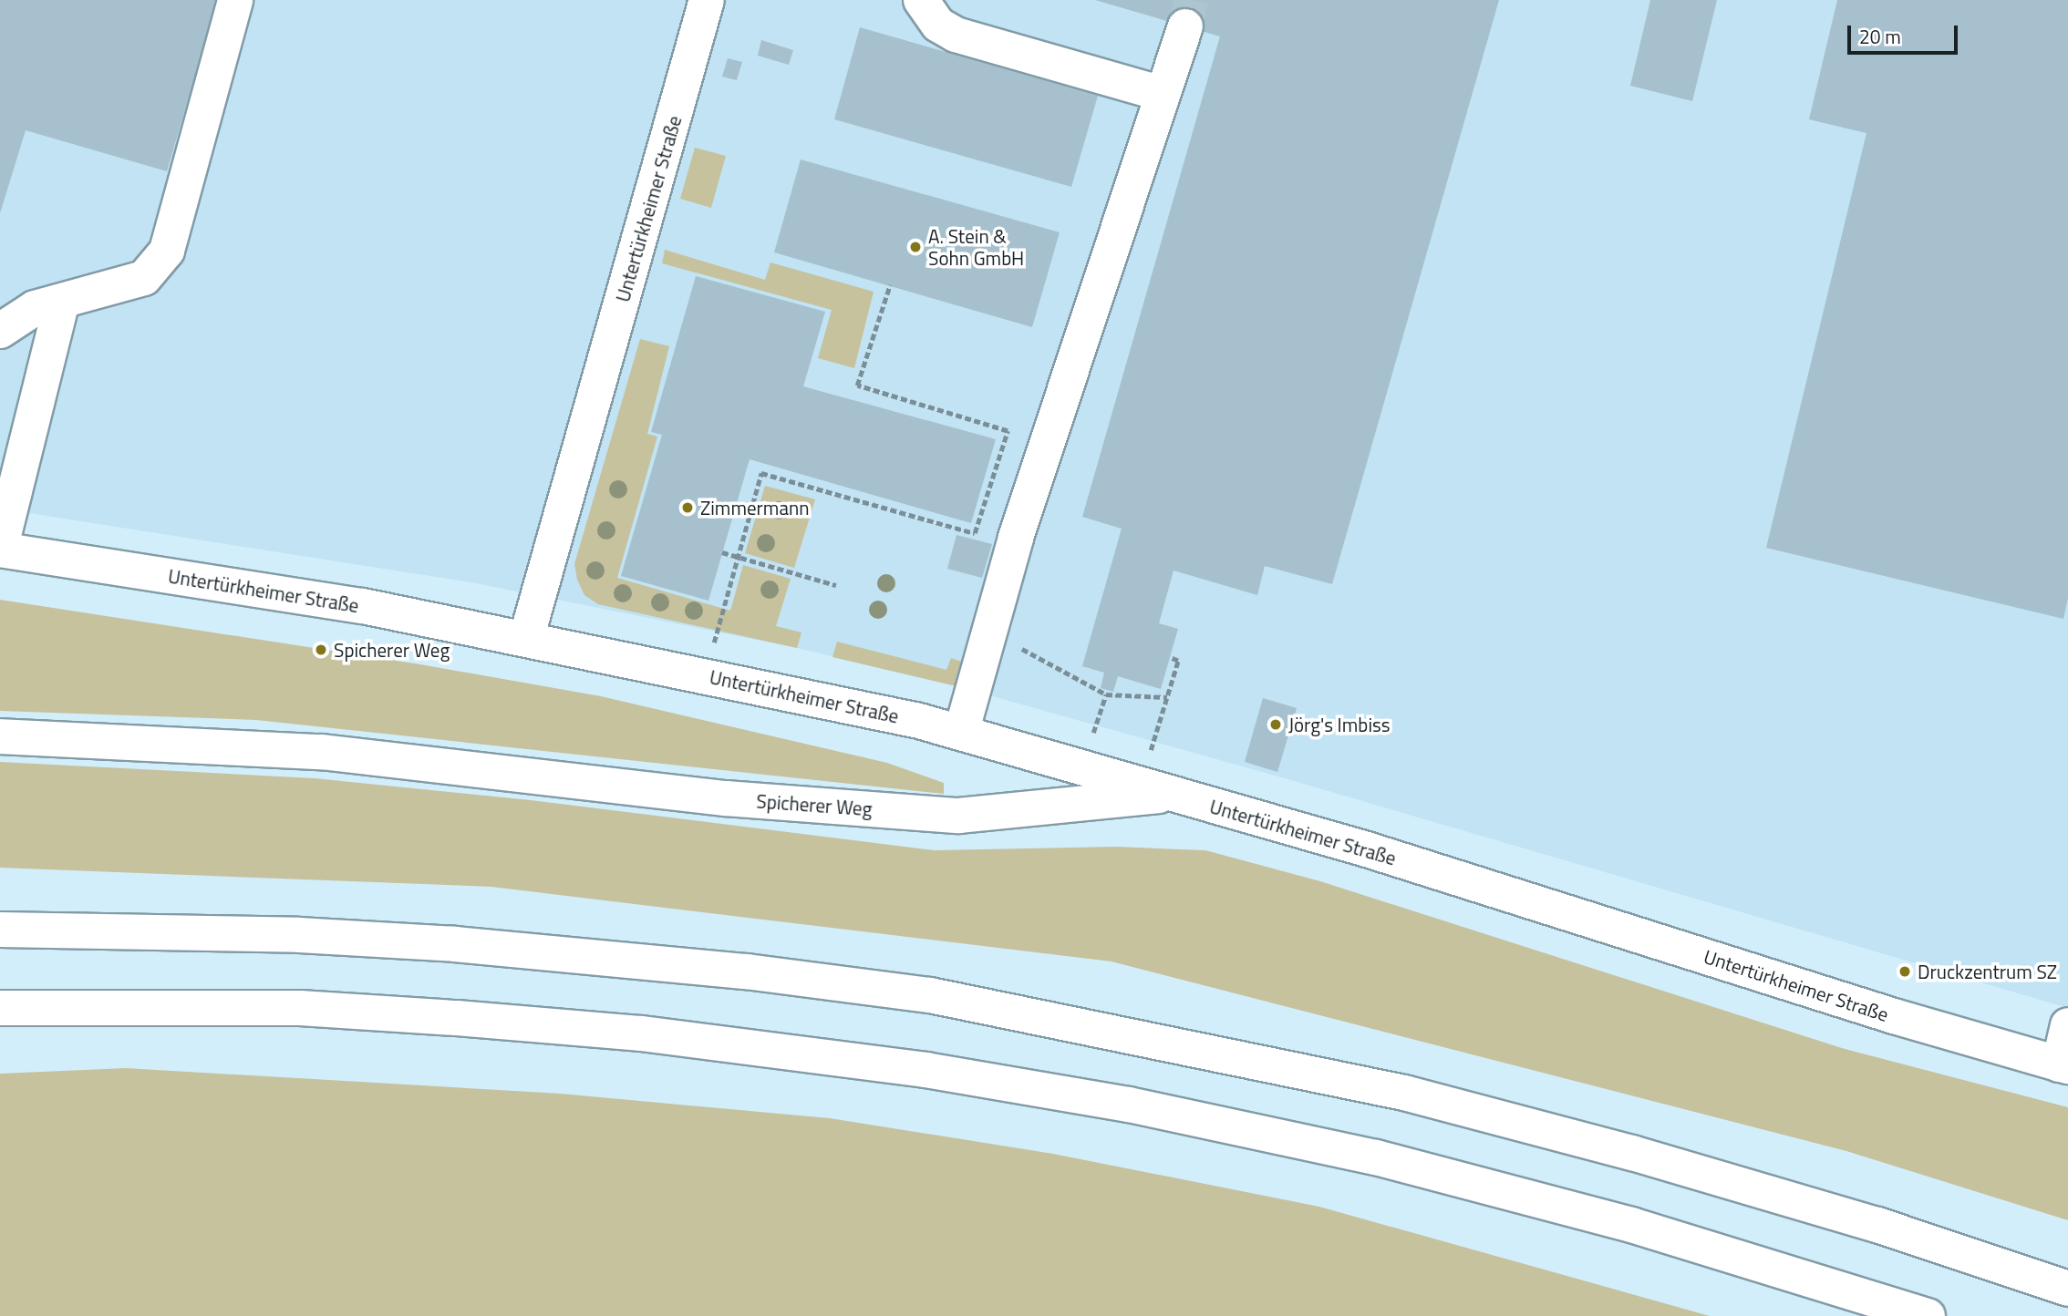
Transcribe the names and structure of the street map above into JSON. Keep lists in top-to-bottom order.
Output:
{
  "streets": {
    "main road": ["Untertürkheimer Straße", "Spicherer Weg"]
  },
  "crossings": [
    ["Untertürkheimer Straße", "Spicherer Weg"]
  ],
  "places": [
    "A. Stein & Sohn GmbH",
    "Zimmermann",
    "Spicherer Weg",
    "Jörg's Imbiss",
    "Druckzentrum SZ"
  ],
  "scale_bar": "20 m"
}
